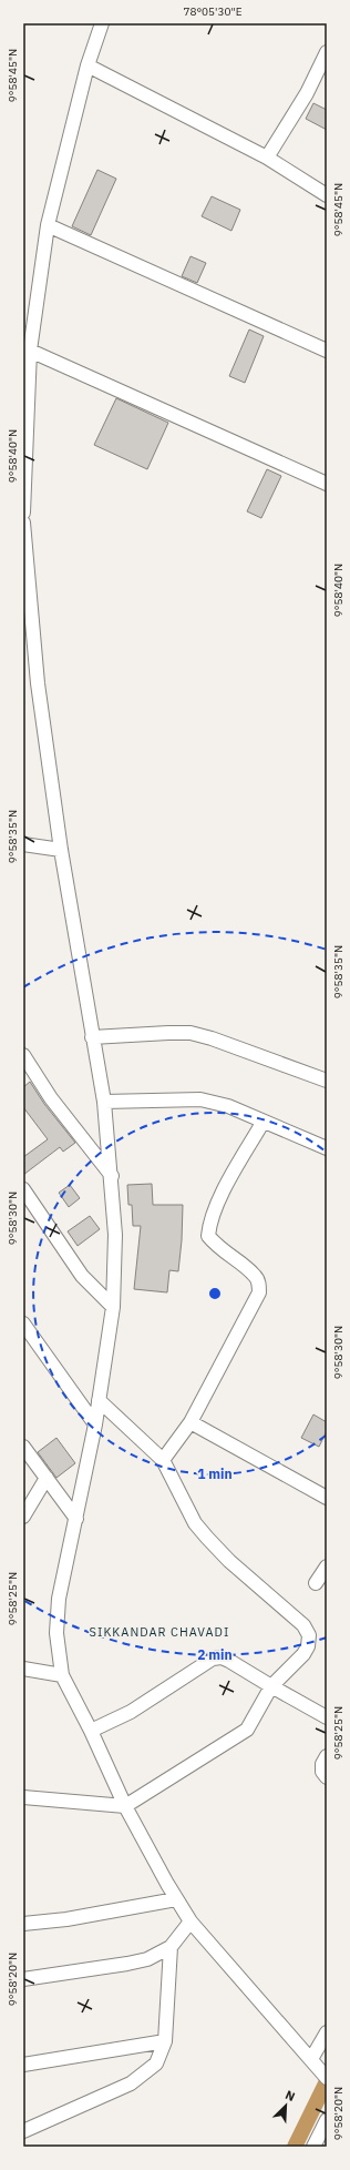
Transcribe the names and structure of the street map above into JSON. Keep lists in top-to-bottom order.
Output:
{
  "districts": ["SIKKANDAR CHAVADI"],
  "north": "top right",
  "coordinates": [
    "78°05'30\"E",
    "9°58'45\"N",
    "9°58'40\"N",
    "9°58'35\"N",
    "9°58'30\"N",
    "9°58'25\"N",
    "9°58'20\"N"
  ],
  "rings": ["1 min", "2 min"]
}
